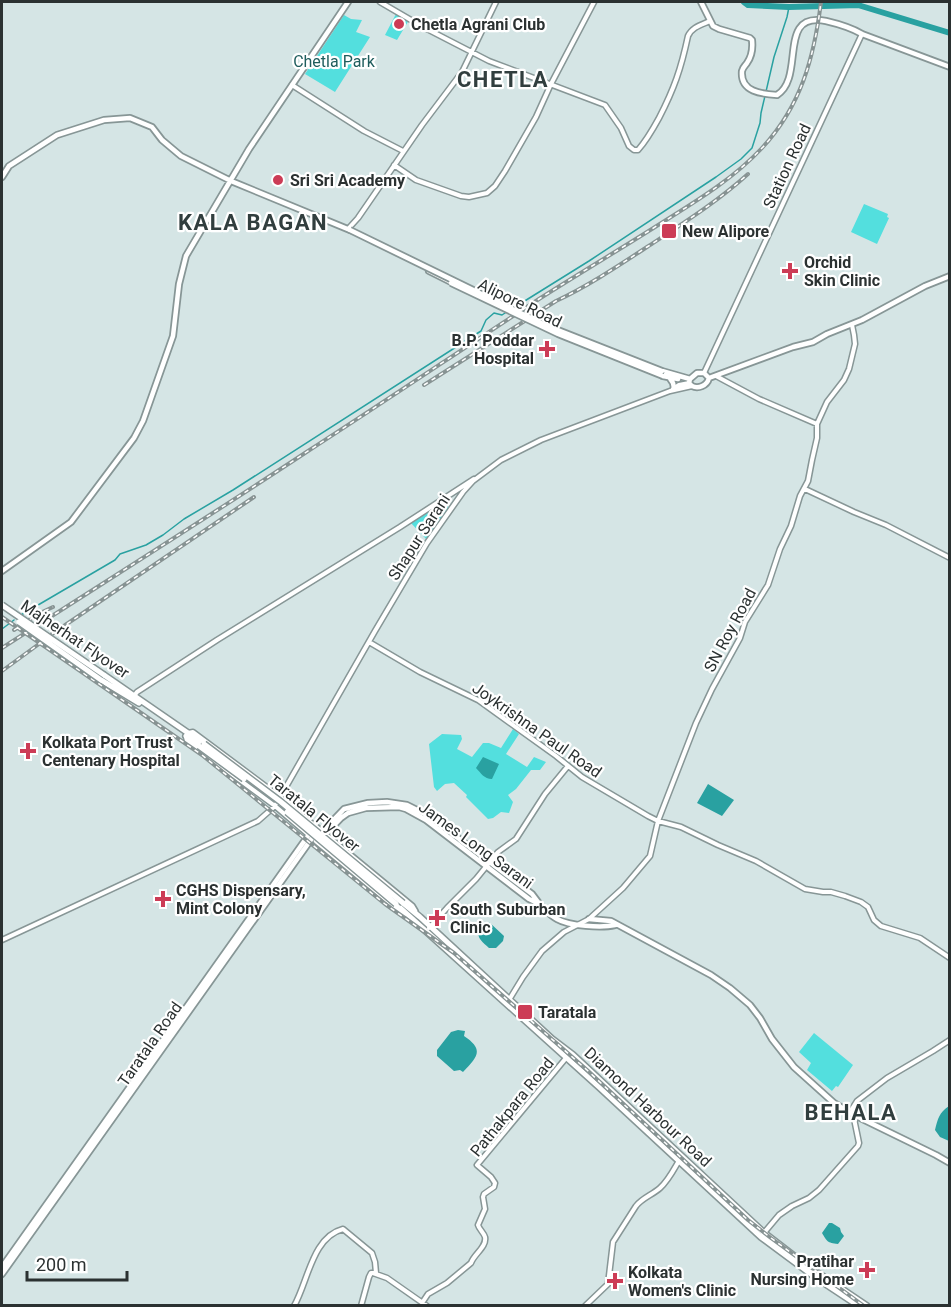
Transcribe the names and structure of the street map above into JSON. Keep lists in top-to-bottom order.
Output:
{
  "streets": {
    "highway": ["Majherhat Flyover", "Taratala Flyover", "Diamond Harbour Road"],
    "main road": ["Alipore Road", "James Long Sarani"],
    "street": [
      "Station Road",
      "Shapur Sarani",
      "SN Roy Road",
      "Joykrishna Paul Road",
      "Pathakpara Road"
    ]
  },
  "crossings": [
    ["Alipore Road", "Shapur Sarani"],
    ["Shapur Sarani", "Joykrishna Paul Road"],
    ["SN Roy Road", "Joykrishna Paul Road"],
    ["SN Roy Road", "James Long Sarani"],
    ["SN Roy Road", "Diamond Harbour Road"],
    ["Majherhat Flyover", "Taratala Flyover"],
    ["Taratala Flyover", "Diamond Harbour Road"],
    ["Pathakpara Road", "Diamond Harbour Road"]
  ],
  "districts": ["CHETLA", "KALA BAGAN", "BEHALA"],
  "parks": ["Chetla Park"],
  "places": {
    "other": ["Chetla Agrani Club", "Sri Sri Academy"],
    "transit": ["New Alipore", "Taratala"],
    "health": [
      "Orchid Skin Clinic",
      "B.P. Poddar Hospital",
      "Kolkata Port Trust Centenary Hospital",
      "CGHS Dispensary, Mint Colony",
      "South Suburban Clinic",
      "Pratihar Nursing Home",
      "Kolkata Women's Clinic"
    ]
  },
  "scale_bar": "200 m"
}
